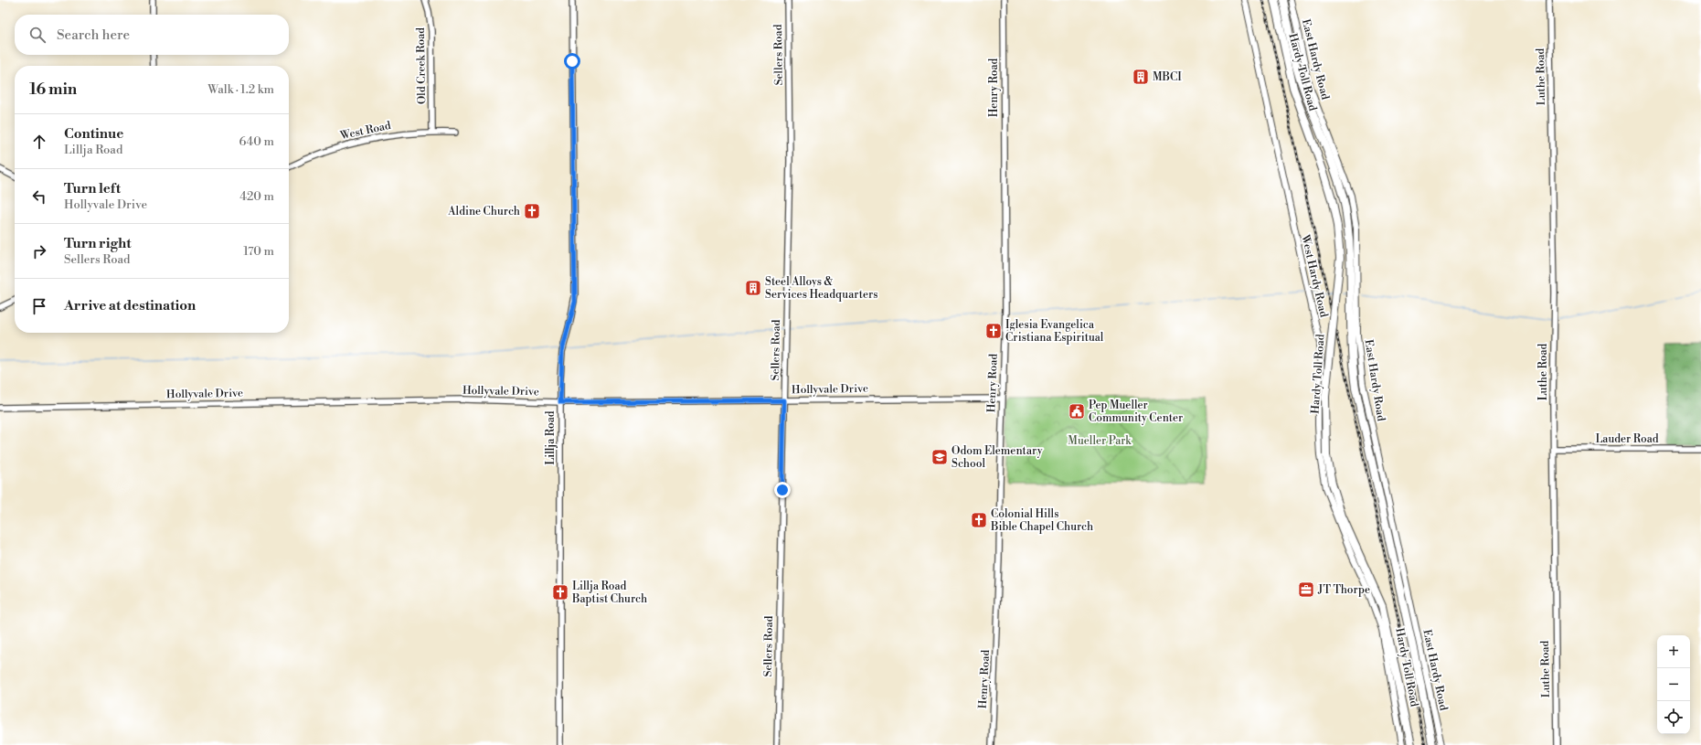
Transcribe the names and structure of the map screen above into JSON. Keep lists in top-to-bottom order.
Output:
{
  "streets": {
    "highway": ["Hardy Toll Road"],
    "main road": ["East Hardy Road", "West Hardy Road"],
    "street": [
      "Sellers Road",
      "Old Creek Road",
      "Luthe Road",
      "Henry Road",
      "West Road",
      "Hollyvale Drive",
      "Lillja Road",
      "Lauder Road"
    ]
  },
  "crossings": [
    ["Sellers Road", "Hollyvale Drive"],
    ["Old Creek Road", "West Road"],
    ["Luthe Road", "Lauder Road"],
    ["Henry Road", "Hollyvale Drive"],
    ["Hollyvale Drive", "Lillja Road"]
  ],
  "parks": ["Mueller Park"],
  "places": {
    "building": ["MBCI", "Steel Alloys & Services Headquarters"],
    "church": [
      "Aldine Church",
      "Iglesia Evangelica Cristiana Espiritual",
      "Colonial Hills Bible Chapel Church",
      "Lillja Road Baptist Church"
    ],
    "public building": ["Pep Mueller Community Center"],
    "school or university": ["Odom Elementary School"],
    "office": ["JT Thorpe"]
  },
  "page": {
    "search": "Search here",
    "heading": ["16 min", "Walk · 1.2 km"],
    "list": [
      ["Continue", "Lillja Road", "640 m"],
      ["Turn left", "Hollyvale Drive", "420 m"],
      ["Turn right", "Sellers Road", "170 m"],
      "Arrive at destination"
    ],
    "map_buttons": ["+", "−"]
  }
}
